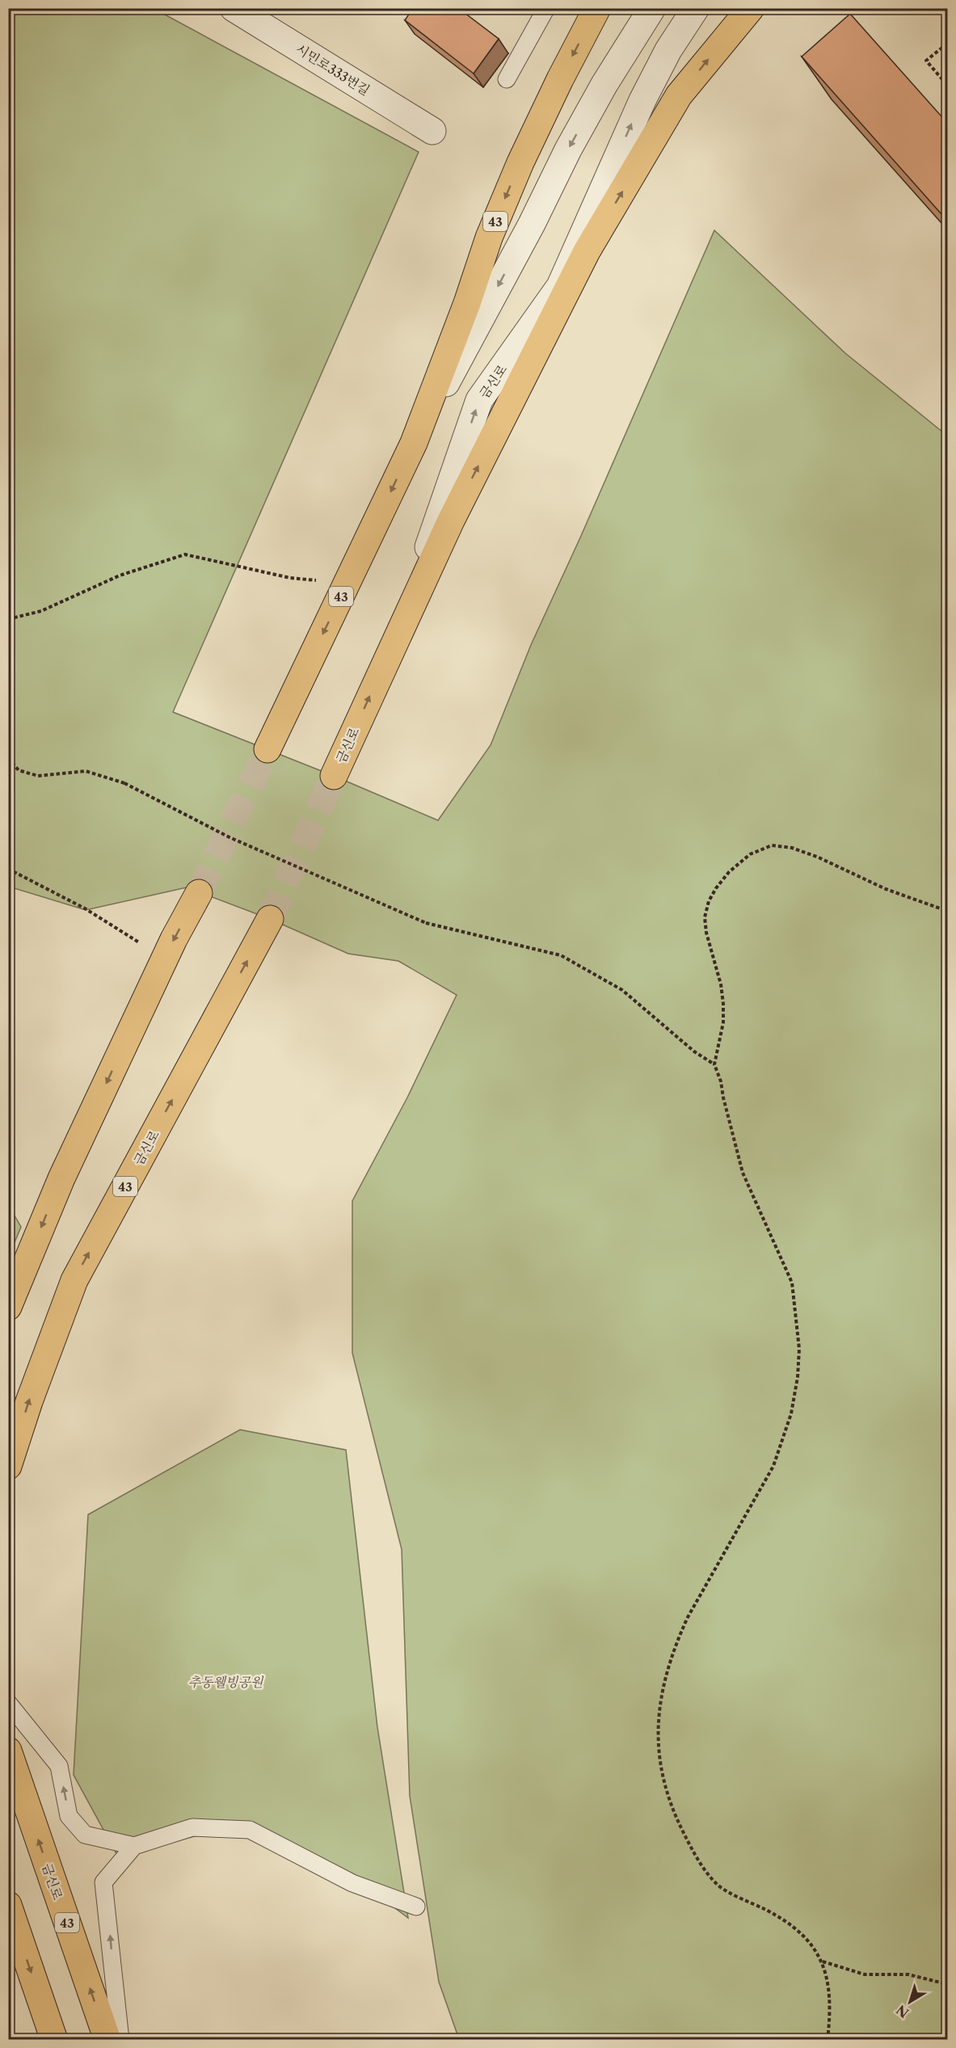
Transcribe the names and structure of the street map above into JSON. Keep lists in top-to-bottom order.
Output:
{
  "streets": {
    "main road": ["43", "금신로"],
    "street": ["시민로333번길"]
  },
  "one_way": ["금신로"],
  "parks": ["추동웰빙공원"],
  "north": "bottom left"
}
